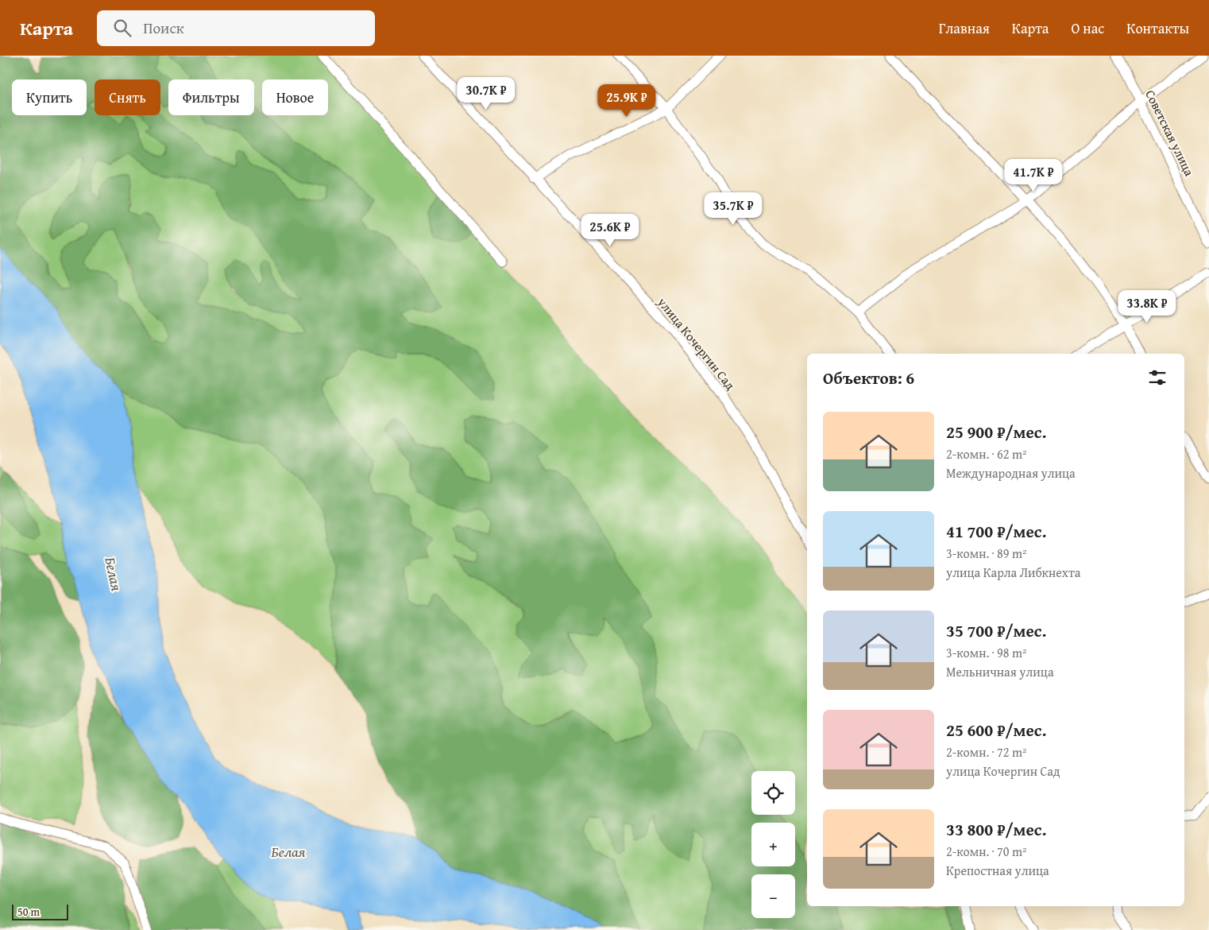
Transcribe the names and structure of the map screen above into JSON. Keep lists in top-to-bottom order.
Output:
{
  "streets": {
    "street": ["Советская улица", "улица Кочергин Сад"]
  },
  "water": ["Белая"],
  "scale_bar": "50 m",
  "page": {
    "header": "Карта",
    "search": "Поиск",
    "nav": [
      "Главная",
      "Карта",
      "О нас",
      "Контакты"
    ],
    "price": [
      "30.7K ₽",
      "25.9K ₽",
      "41.7K ₽",
      "35.7K ₽",
      "25.6K ₽",
      "33.8K ₽"
    ],
    "chip": [
      "Купить",
      "Снять",
      "Фильтры",
      "Новое"
    ],
    "heading": "Объектов: 6",
    "list": [
      {
        "name": "25 900 ₽/мес.",
        "note": "2-комн. · 62 m² · Международная улица"
      },
      {
        "name": "41 700 ₽/мес.",
        "note": "3-комн. · 89 m² · улица Карла Либкнехта"
      },
      {
        "name": "35 700 ₽/мес.",
        "note": "3-комн. · 98 m² · Мельничная улица"
      },
      {
        "name": "25 600 ₽/мес.",
        "note": "2-комн. · 72 m² · улица Кочергин Сад"
      },
      {
        "name": "33 800 ₽/мес.",
        "note": "2-комн. · 70 m² · Крепостная улица"
      }
    ],
    "map_buttons": ["+", "−"],
    "scale": "50 m"
  }
}
